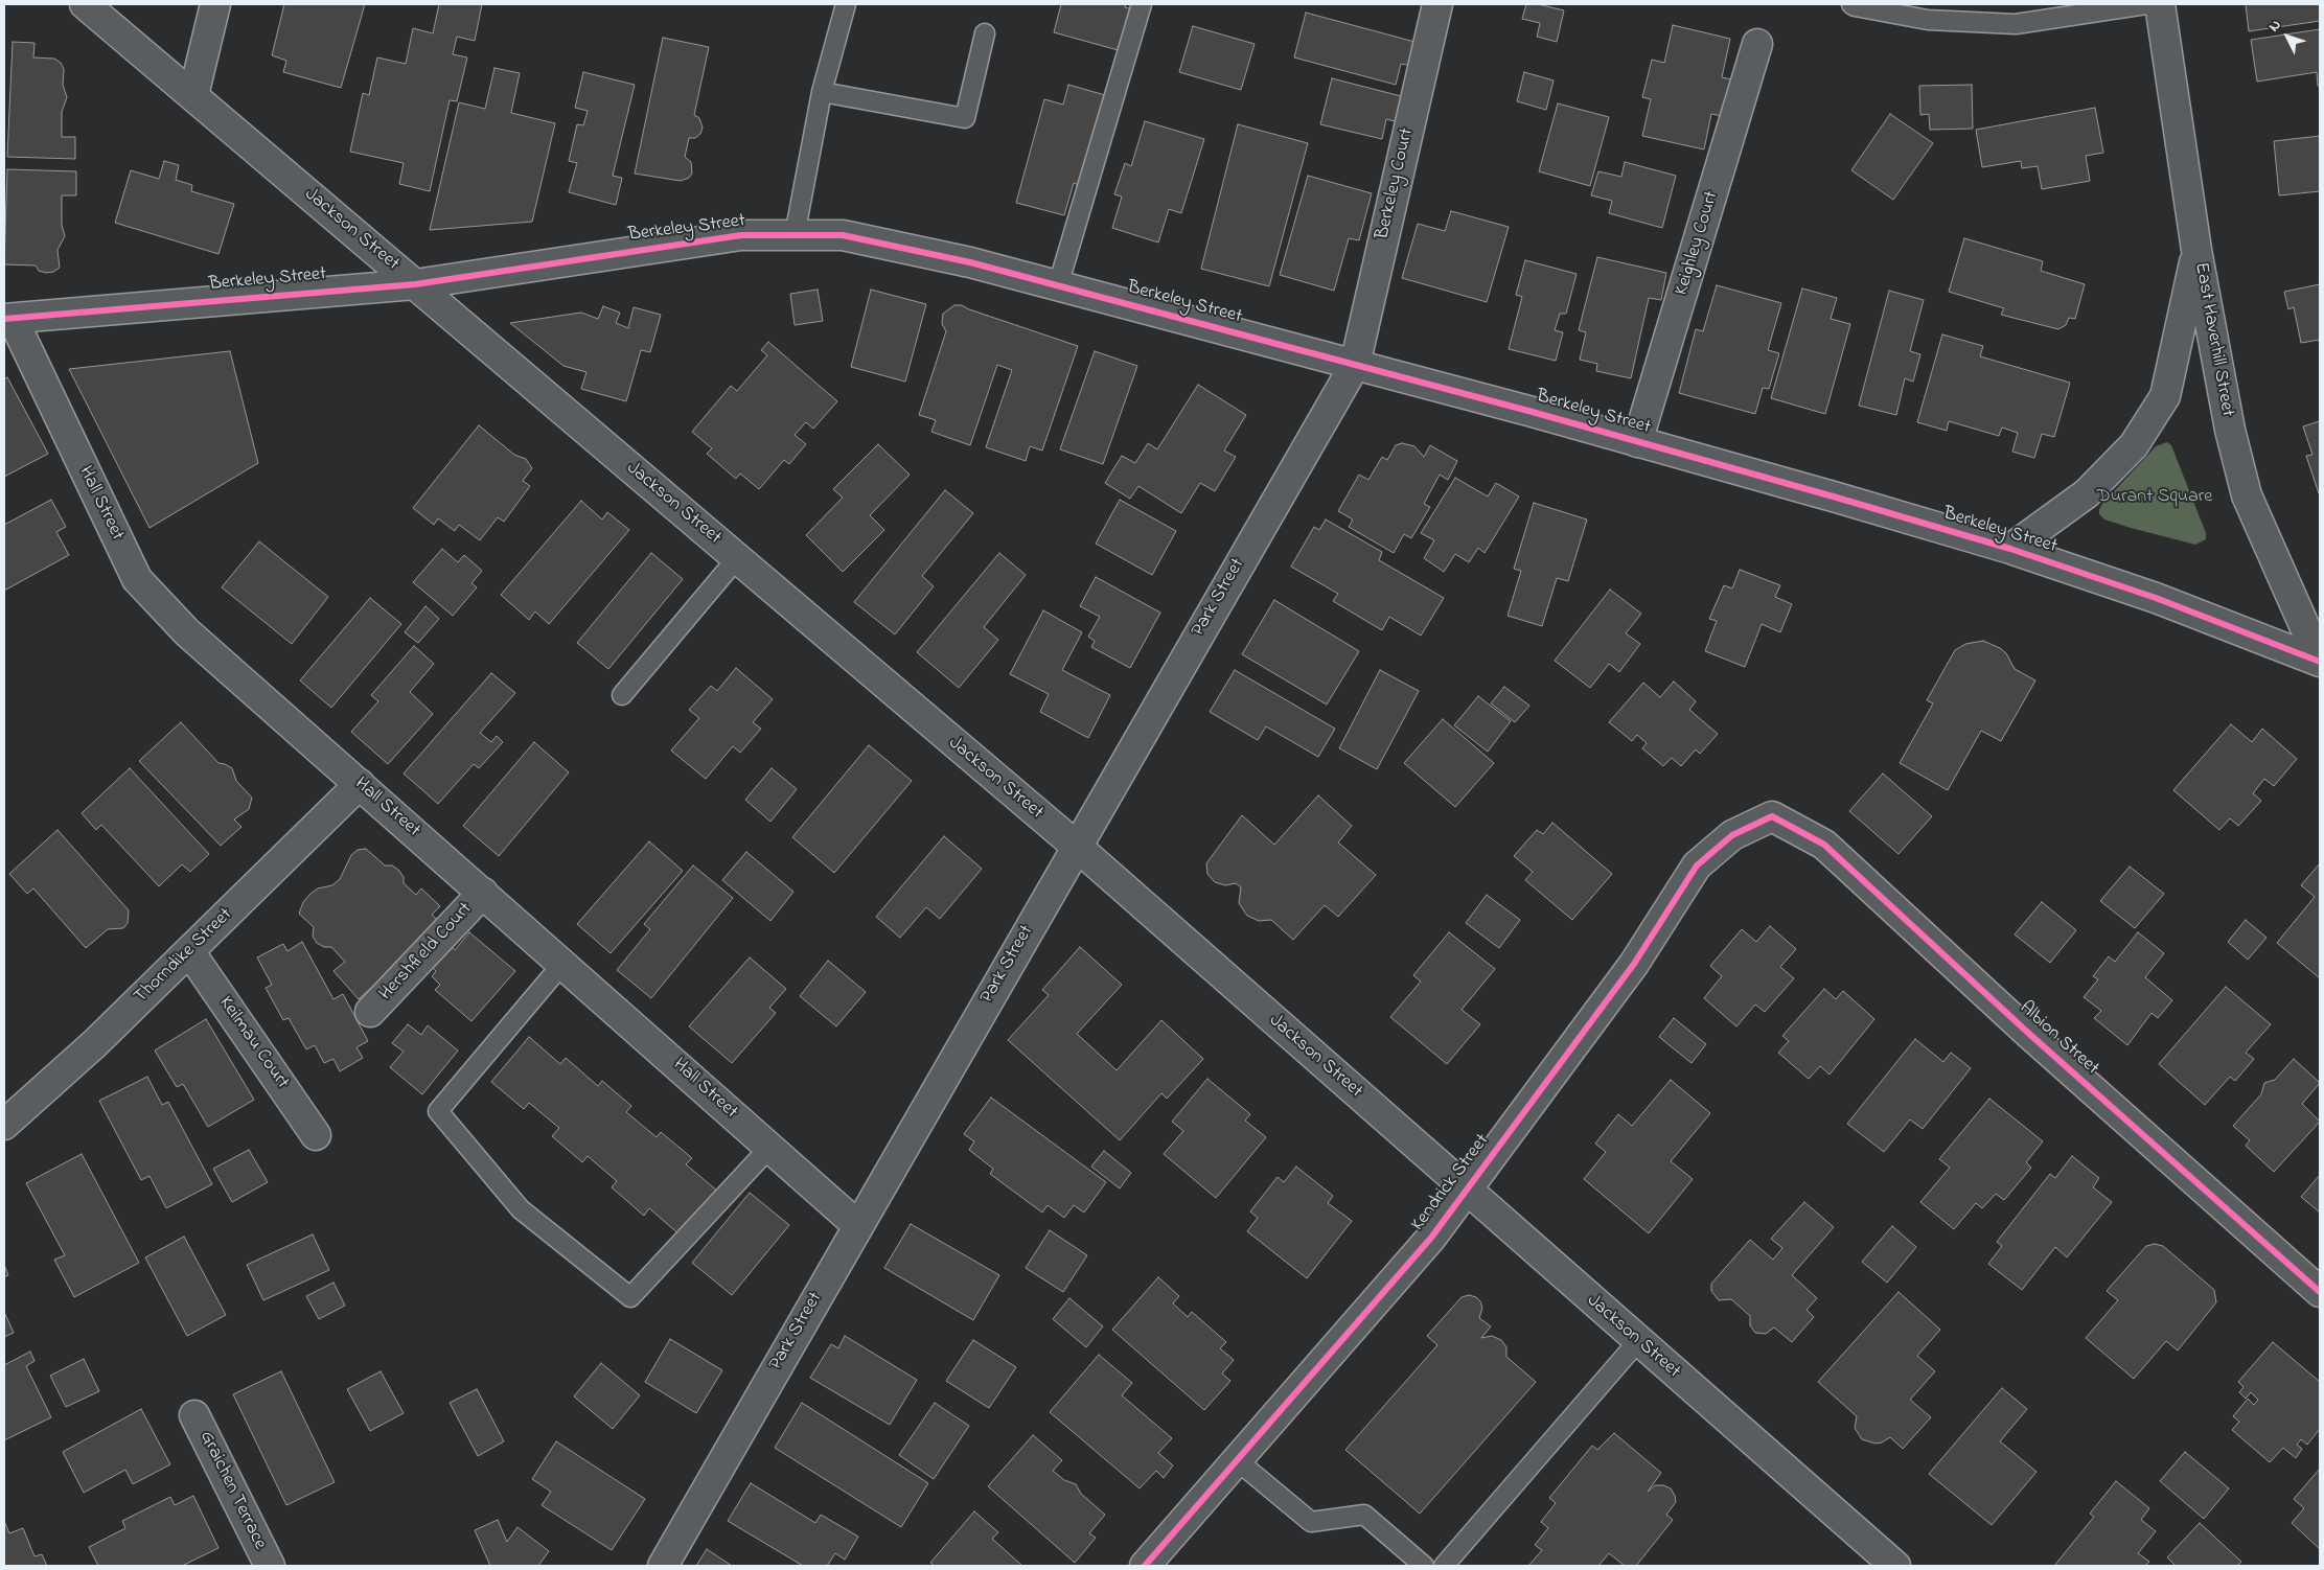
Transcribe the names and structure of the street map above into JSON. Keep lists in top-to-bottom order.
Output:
{
  "streets": {
    "street": [
      "Berkeley Court",
      "Berkeley Street",
      "Jackson Street",
      "Keighley Court",
      "East Haverhill Street",
      "Hall Street",
      "Park Street",
      "Hershfield Court",
      "Thorndike Street",
      "Albion Street",
      "Keilmau Court",
      "Kendrick Street",
      "Graichen Terrace"
    ]
  },
  "crossings": [
    ["Berkeley Court", "Berkeley Street"],
    ["Berkeley Court", "Park Street"],
    ["Berkeley Street", "Jackson Street"],
    ["Berkeley Street", "Keighley Court"],
    ["Berkeley Street", "East Haverhill Street"],
    ["Berkeley Street", "Hall Street"],
    ["Berkeley Street", "Park Street"],
    ["Jackson Street", "Park Street"],
    ["Jackson Street", "Kendrick Street"],
    ["Hall Street", "Park Street"],
    ["Hall Street", "Hershfield Court"],
    ["Hall Street", "Thorndike Street"],
    ["Thorndike Street", "Keilmau Court"],
    ["Albion Street", "Kendrick Street"]
  ],
  "parks": ["Durant Square"],
  "north": "top left"
}
